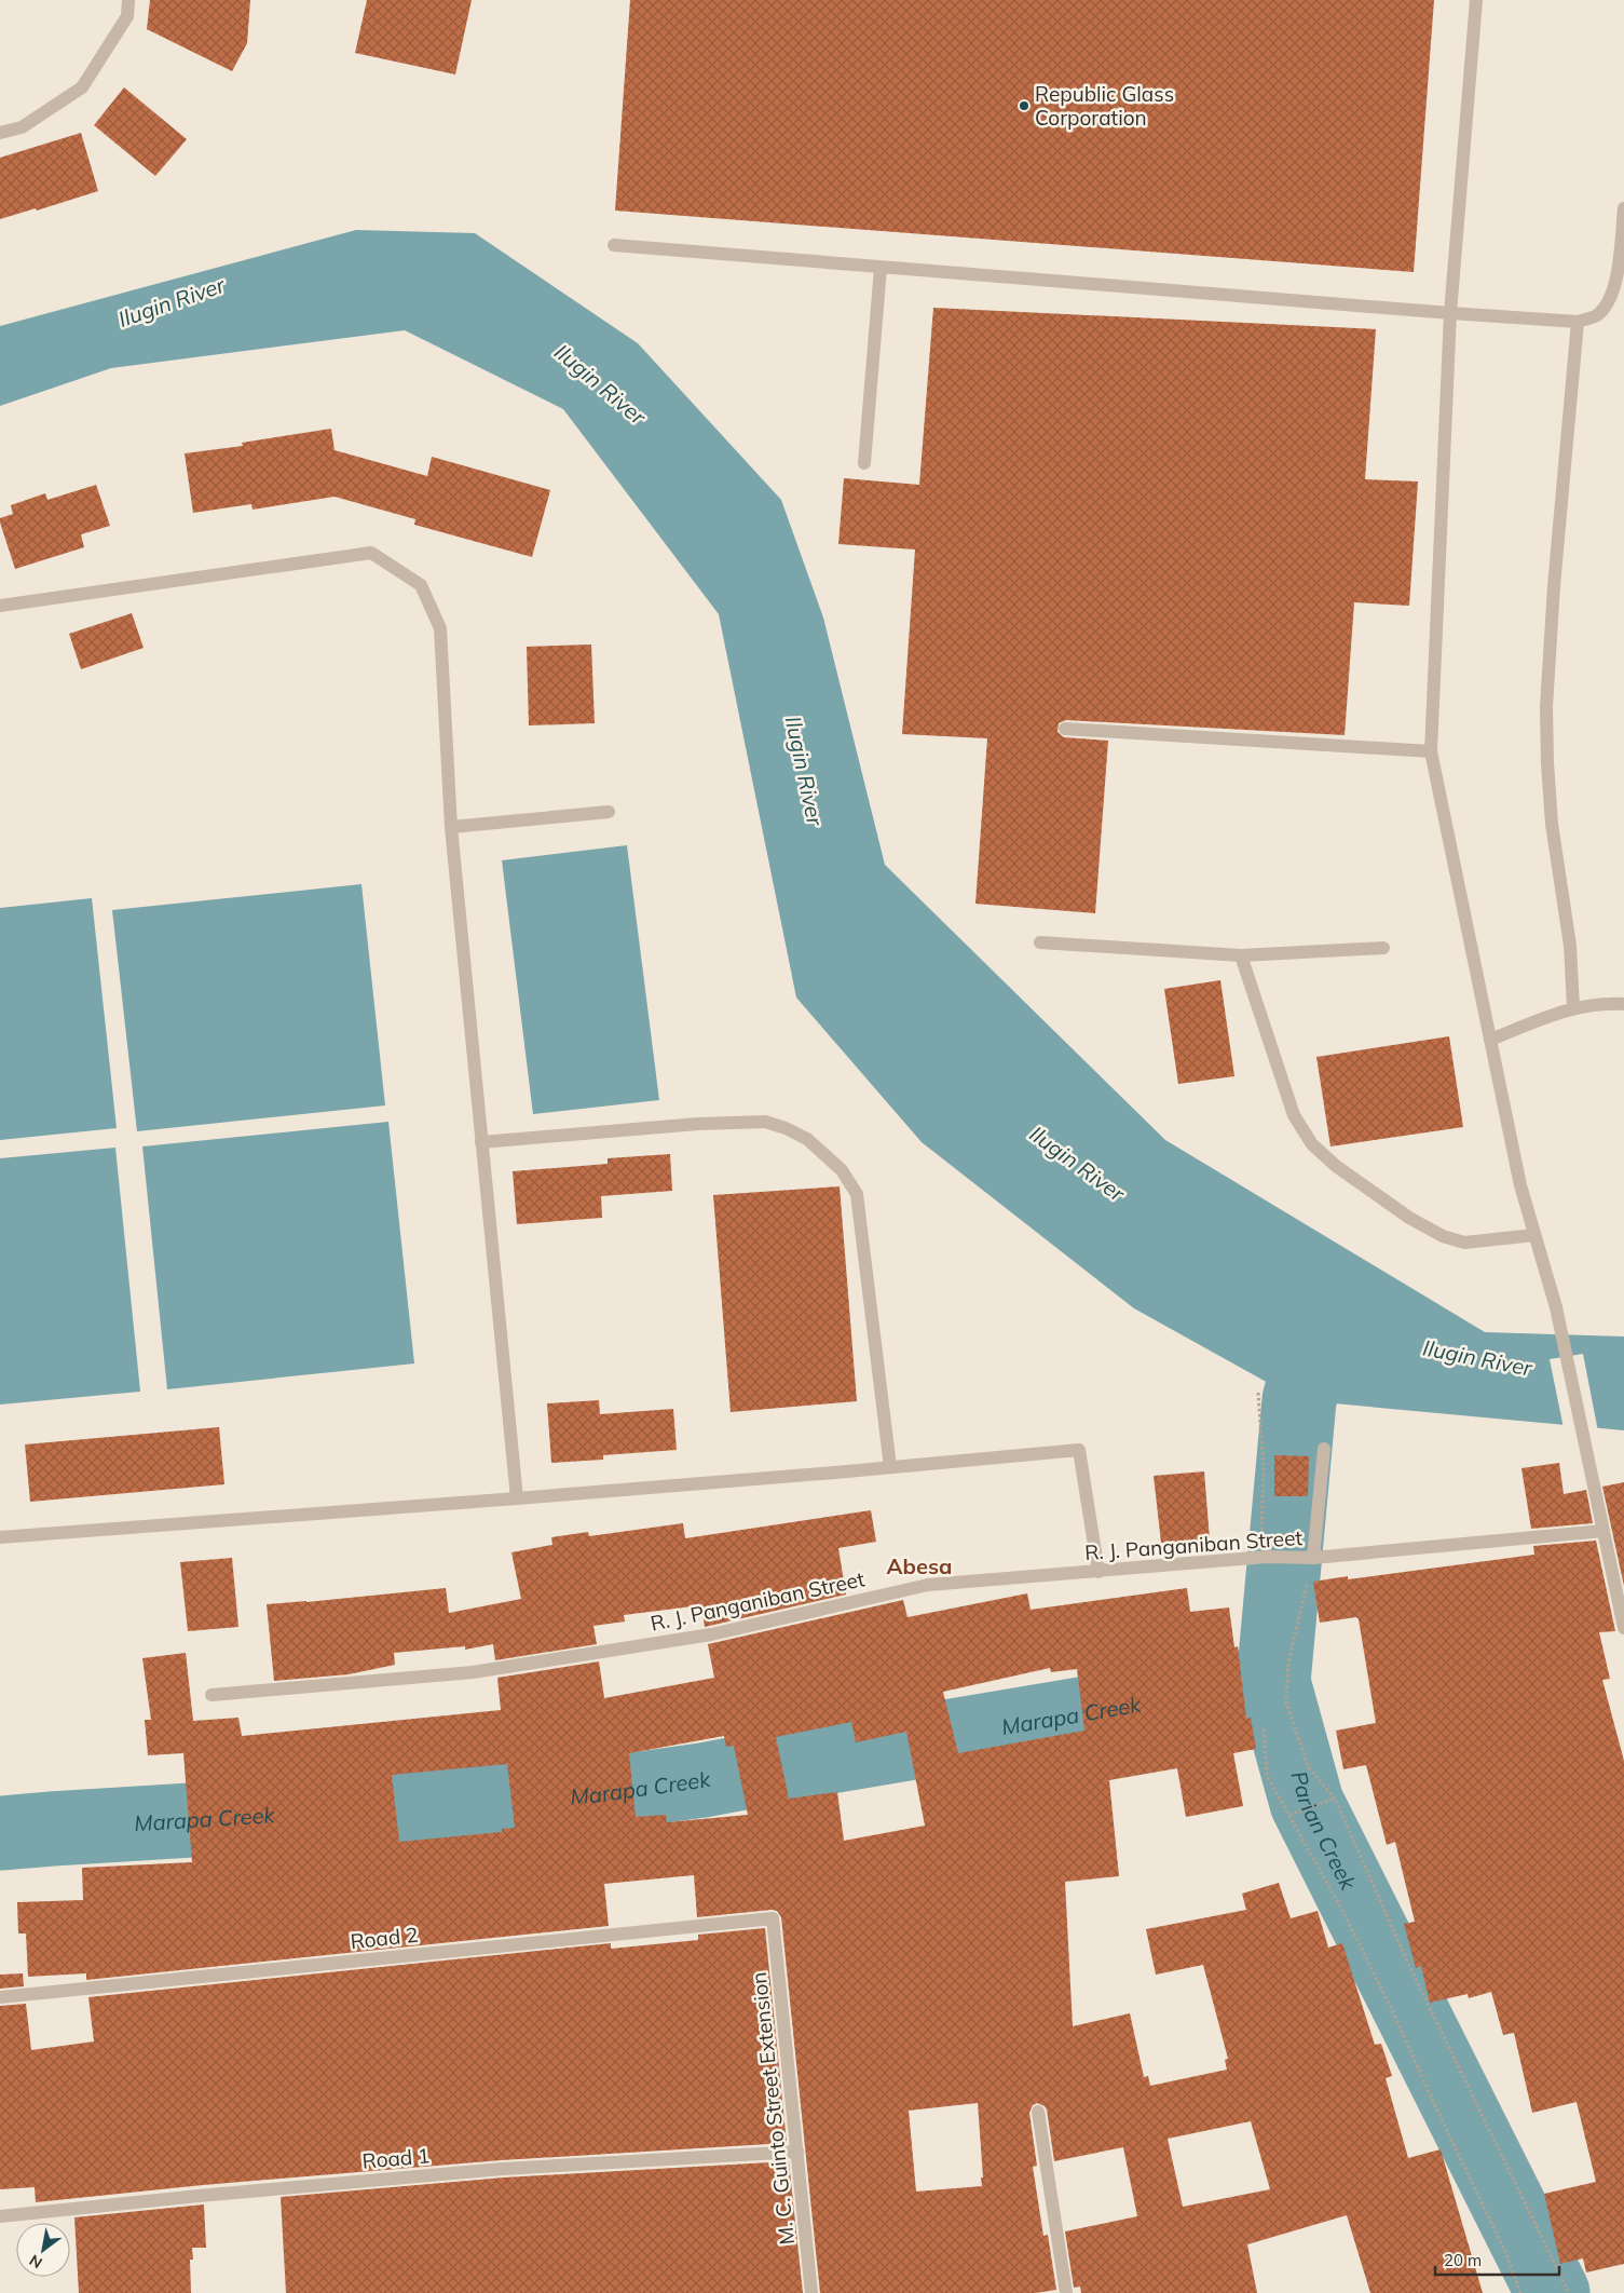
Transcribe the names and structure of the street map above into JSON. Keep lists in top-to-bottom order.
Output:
{
  "streets": {
    "street": [
      "R. J. Panganiban Street",
      "Road 2",
      "M. C. Guinto Street Extension",
      "Road 1"
    ]
  },
  "crossings": [
    ["Road 2", "M. C. Guinto Street Extension"],
    ["M. C. Guinto Street Extension", "Road 1"]
  ],
  "districts": ["Abesa"],
  "water": ["Ilugin River", "Marapa Creek", "Parian Creek"],
  "places": ["Republic Glass Corporation"],
  "scale_bar": "20 m",
  "north": "bottom left"
}
